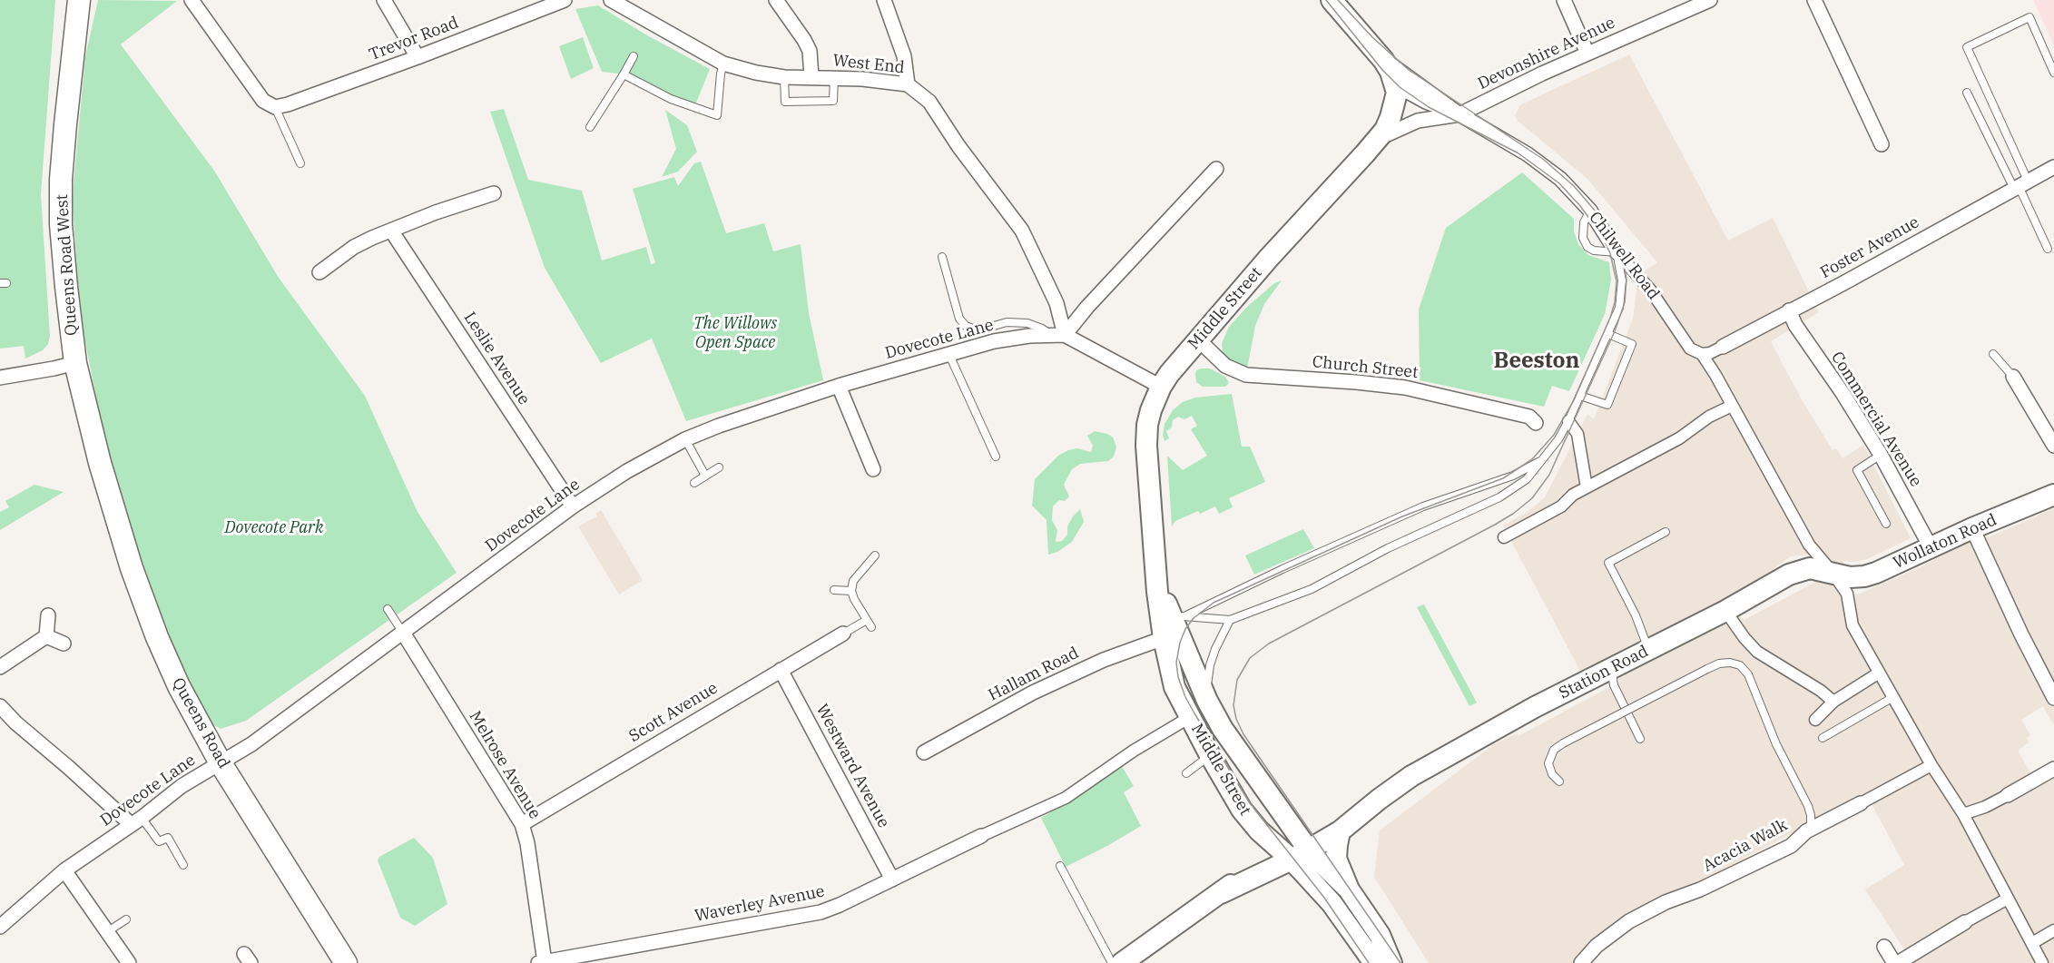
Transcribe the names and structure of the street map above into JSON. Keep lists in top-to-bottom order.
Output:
{
  "streets": {
    "main road": [
      "Chilwell Road",
      "Queens Road West",
      "Middle Street",
      "Wollaton Road",
      "Station Road",
      "Queens Road"
    ],
    "street": [
      "Trevor Road",
      "Devonshire Avenue",
      "West End",
      "Foster Avenue",
      "Dovecote Lane",
      "Leslie Avenue",
      "Church Street",
      "Commercial Avenue",
      "Hallam Road",
      "Scott Avenue",
      "Melrose Avenue",
      "Westward Avenue",
      "Acacia Walk",
      "Waverley Avenue"
    ]
  },
  "crossings": [
    ["Devonshire Avenue", "Chilwell Road"],
    ["West End", "Dovecote Lane"],
    ["Foster Avenue", "Chilwell Road"],
    ["Foster Avenue", "Commercial Avenue"],
    ["Chilwell Road", "Middle Street"],
    ["Chilwell Road", "Wollaton Road"],
    ["Chilwell Road", "Station Road"],
    ["Chilwell Road", "Acacia Walk"],
    ["Queens Road West", "Queens Road"],
    ["Middle Street", "Church Street"],
    ["Middle Street", "Station Road"],
    ["Middle Street", "Hallam Road"],
    ["Middle Street", "Waverley Avenue"],
    ["Dovecote Lane", "Leslie Avenue"],
    ["Dovecote Lane", "Queens Road"],
    ["Dovecote Lane", "Melrose Avenue"],
    ["Commercial Avenue", "Wollaton Road"],
    ["Wollaton Road", "Station Road"],
    ["Scott Avenue", "Melrose Avenue"],
    ["Scott Avenue", "Westward Avenue"],
    ["Melrose Avenue", "Waverley Avenue"],
    ["Westward Avenue", "Waverley Avenue"]
  ],
  "districts": ["Beeston"],
  "parks": ["The Willows Open Space", "Dovecote Park"]
}
